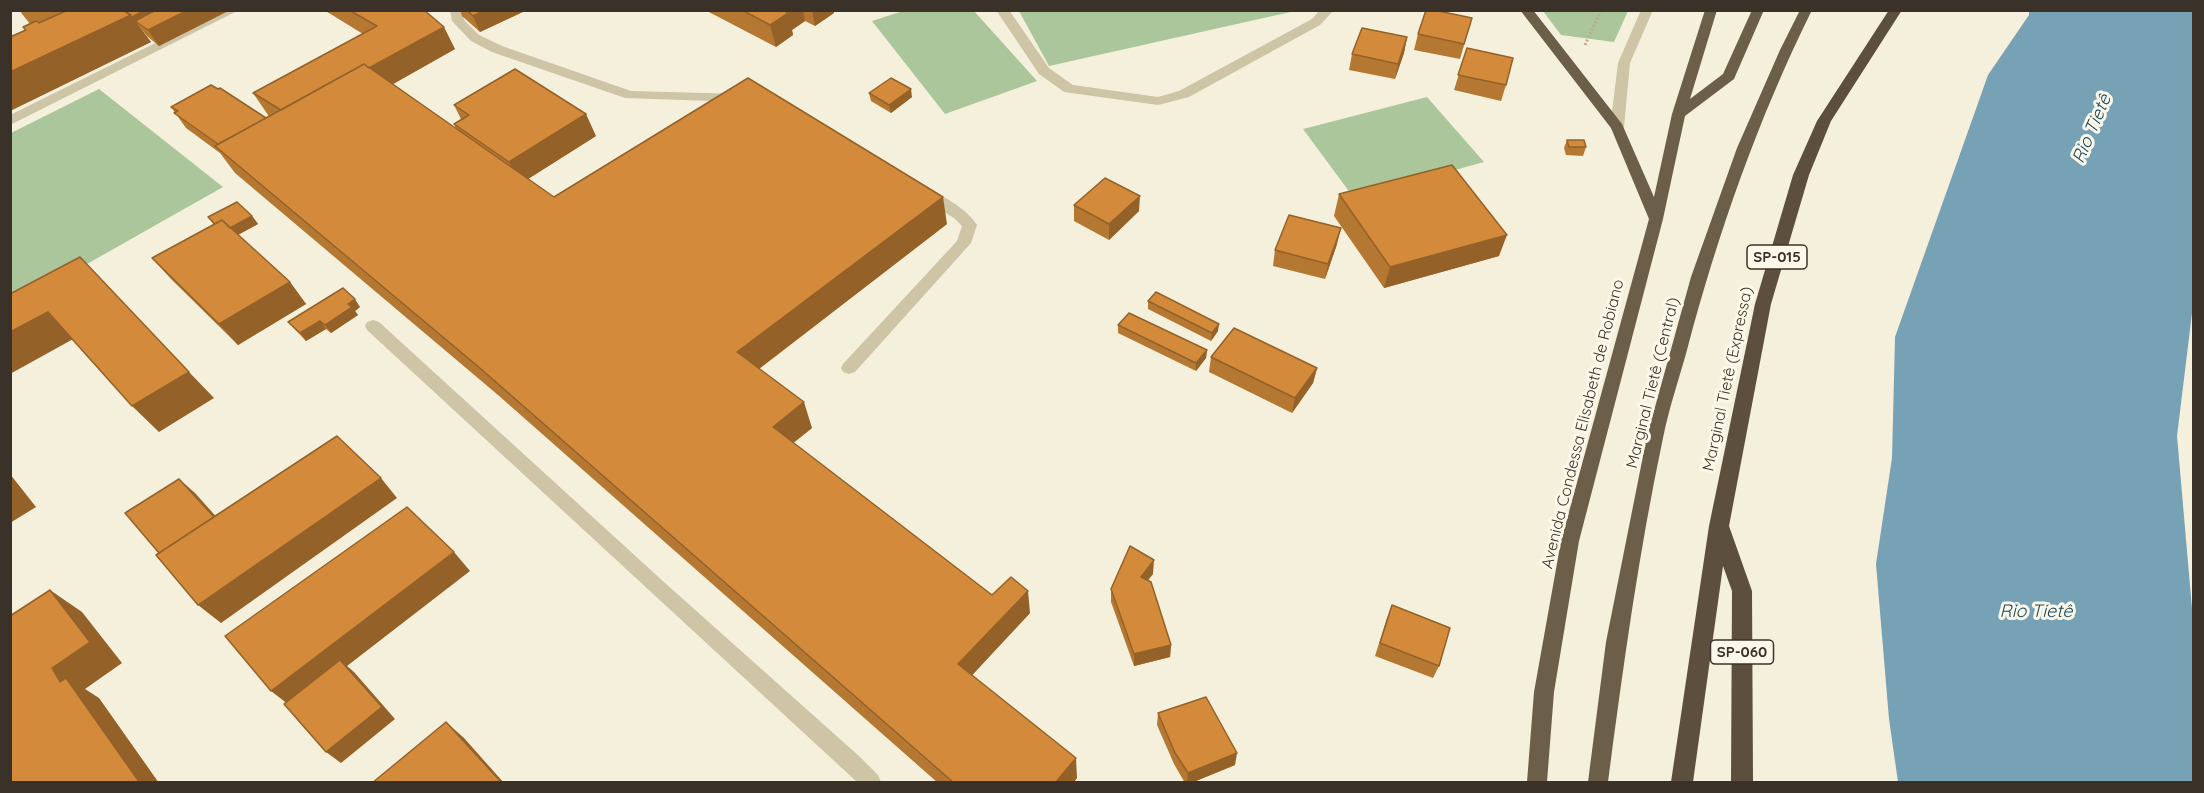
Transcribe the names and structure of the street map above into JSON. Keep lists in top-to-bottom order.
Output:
{
  "streets": {
    "highway": [
      "SP-015",
      "Marginal Tietê (Expressa)",
      "Marginal Tietê (Central)",
      "Avenida Condessa Elisabeth de Robiano",
      "SP-060"
    ]
  },
  "crossings": [
    ["Marginal Tietê (Expressa)", "SP-060"]
  ],
  "water": ["Rio Tietê"]
}
